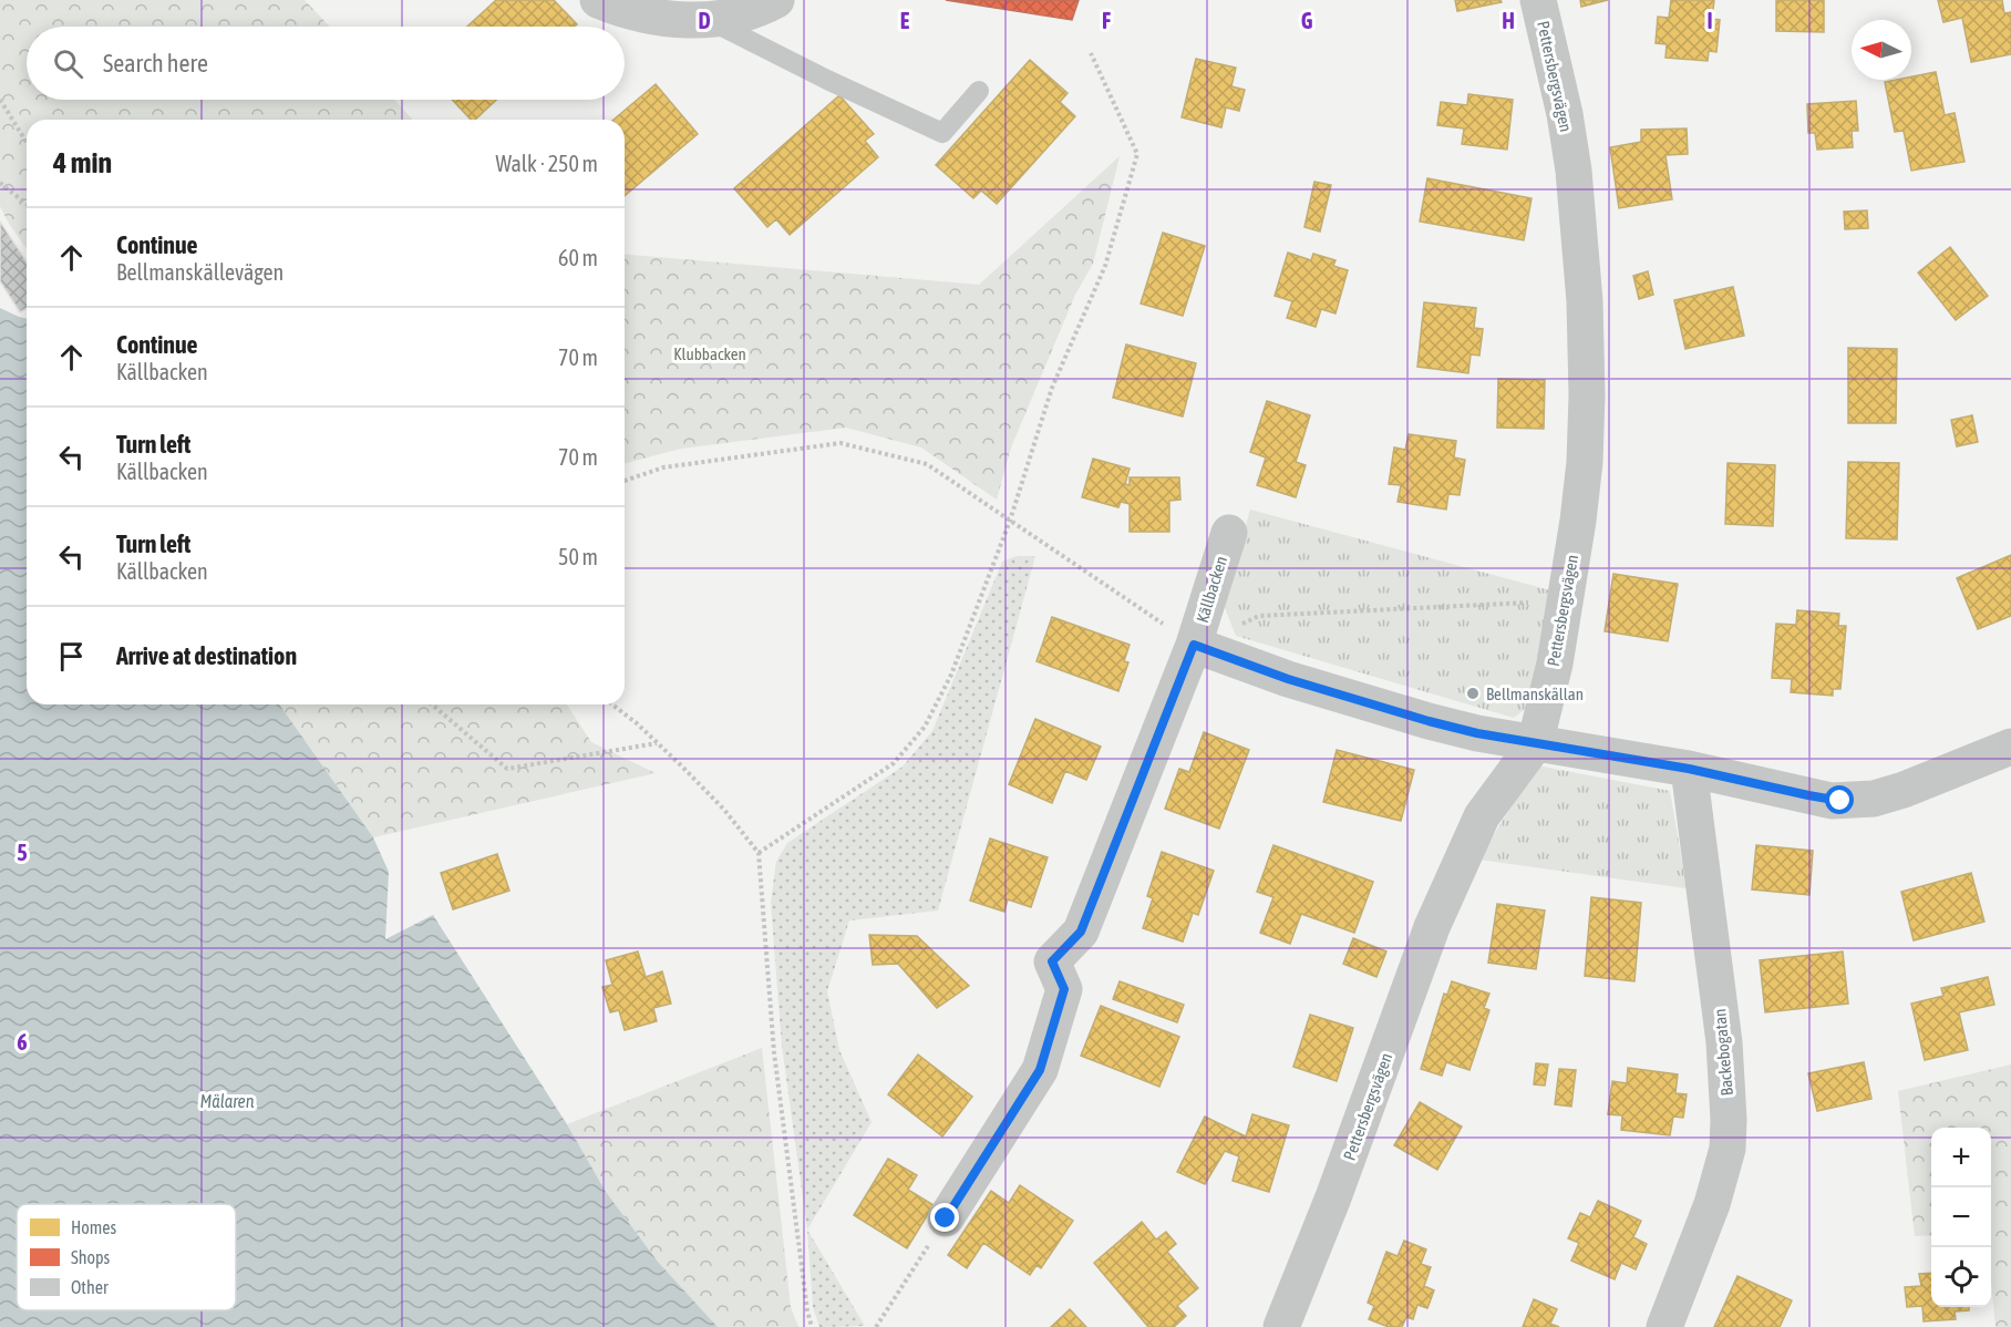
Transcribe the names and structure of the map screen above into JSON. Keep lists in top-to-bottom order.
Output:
{
  "streets": {
    "street": ["Pettersbergsvägen", "Källbacken", "Backebogatan"]
  },
  "crossings": [
    ["Pettersbergsvägen", "Källbacken"],
    ["Källbacken", "Backebogatan"]
  ],
  "water": ["Mälaren"],
  "parks": ["Klubbacken"],
  "places": ["Bellmanskällan"],
  "legend": ["Homes", "Shops", "Other"],
  "north": "left",
  "page": {
    "search": "Search here",
    "heading": ["4 min", "Walk · 250 m"],
    "list": [
      ["Continue", "Bellmanskällevägen", "60 m"],
      ["Continue", "Källbacken", "70 m"],
      ["Turn left", "Källbacken", "70 m"],
      ["Turn left", "Källbacken", "50 m"],
      "Arrive at destination"
    ],
    "map_buttons": ["+", "−"]
  },
  "grid": {
    "columns": [
      "D",
      "E",
      "F",
      "G",
      "H",
      "I"
    ],
    "rows": ["5", "6"]
  }
}
